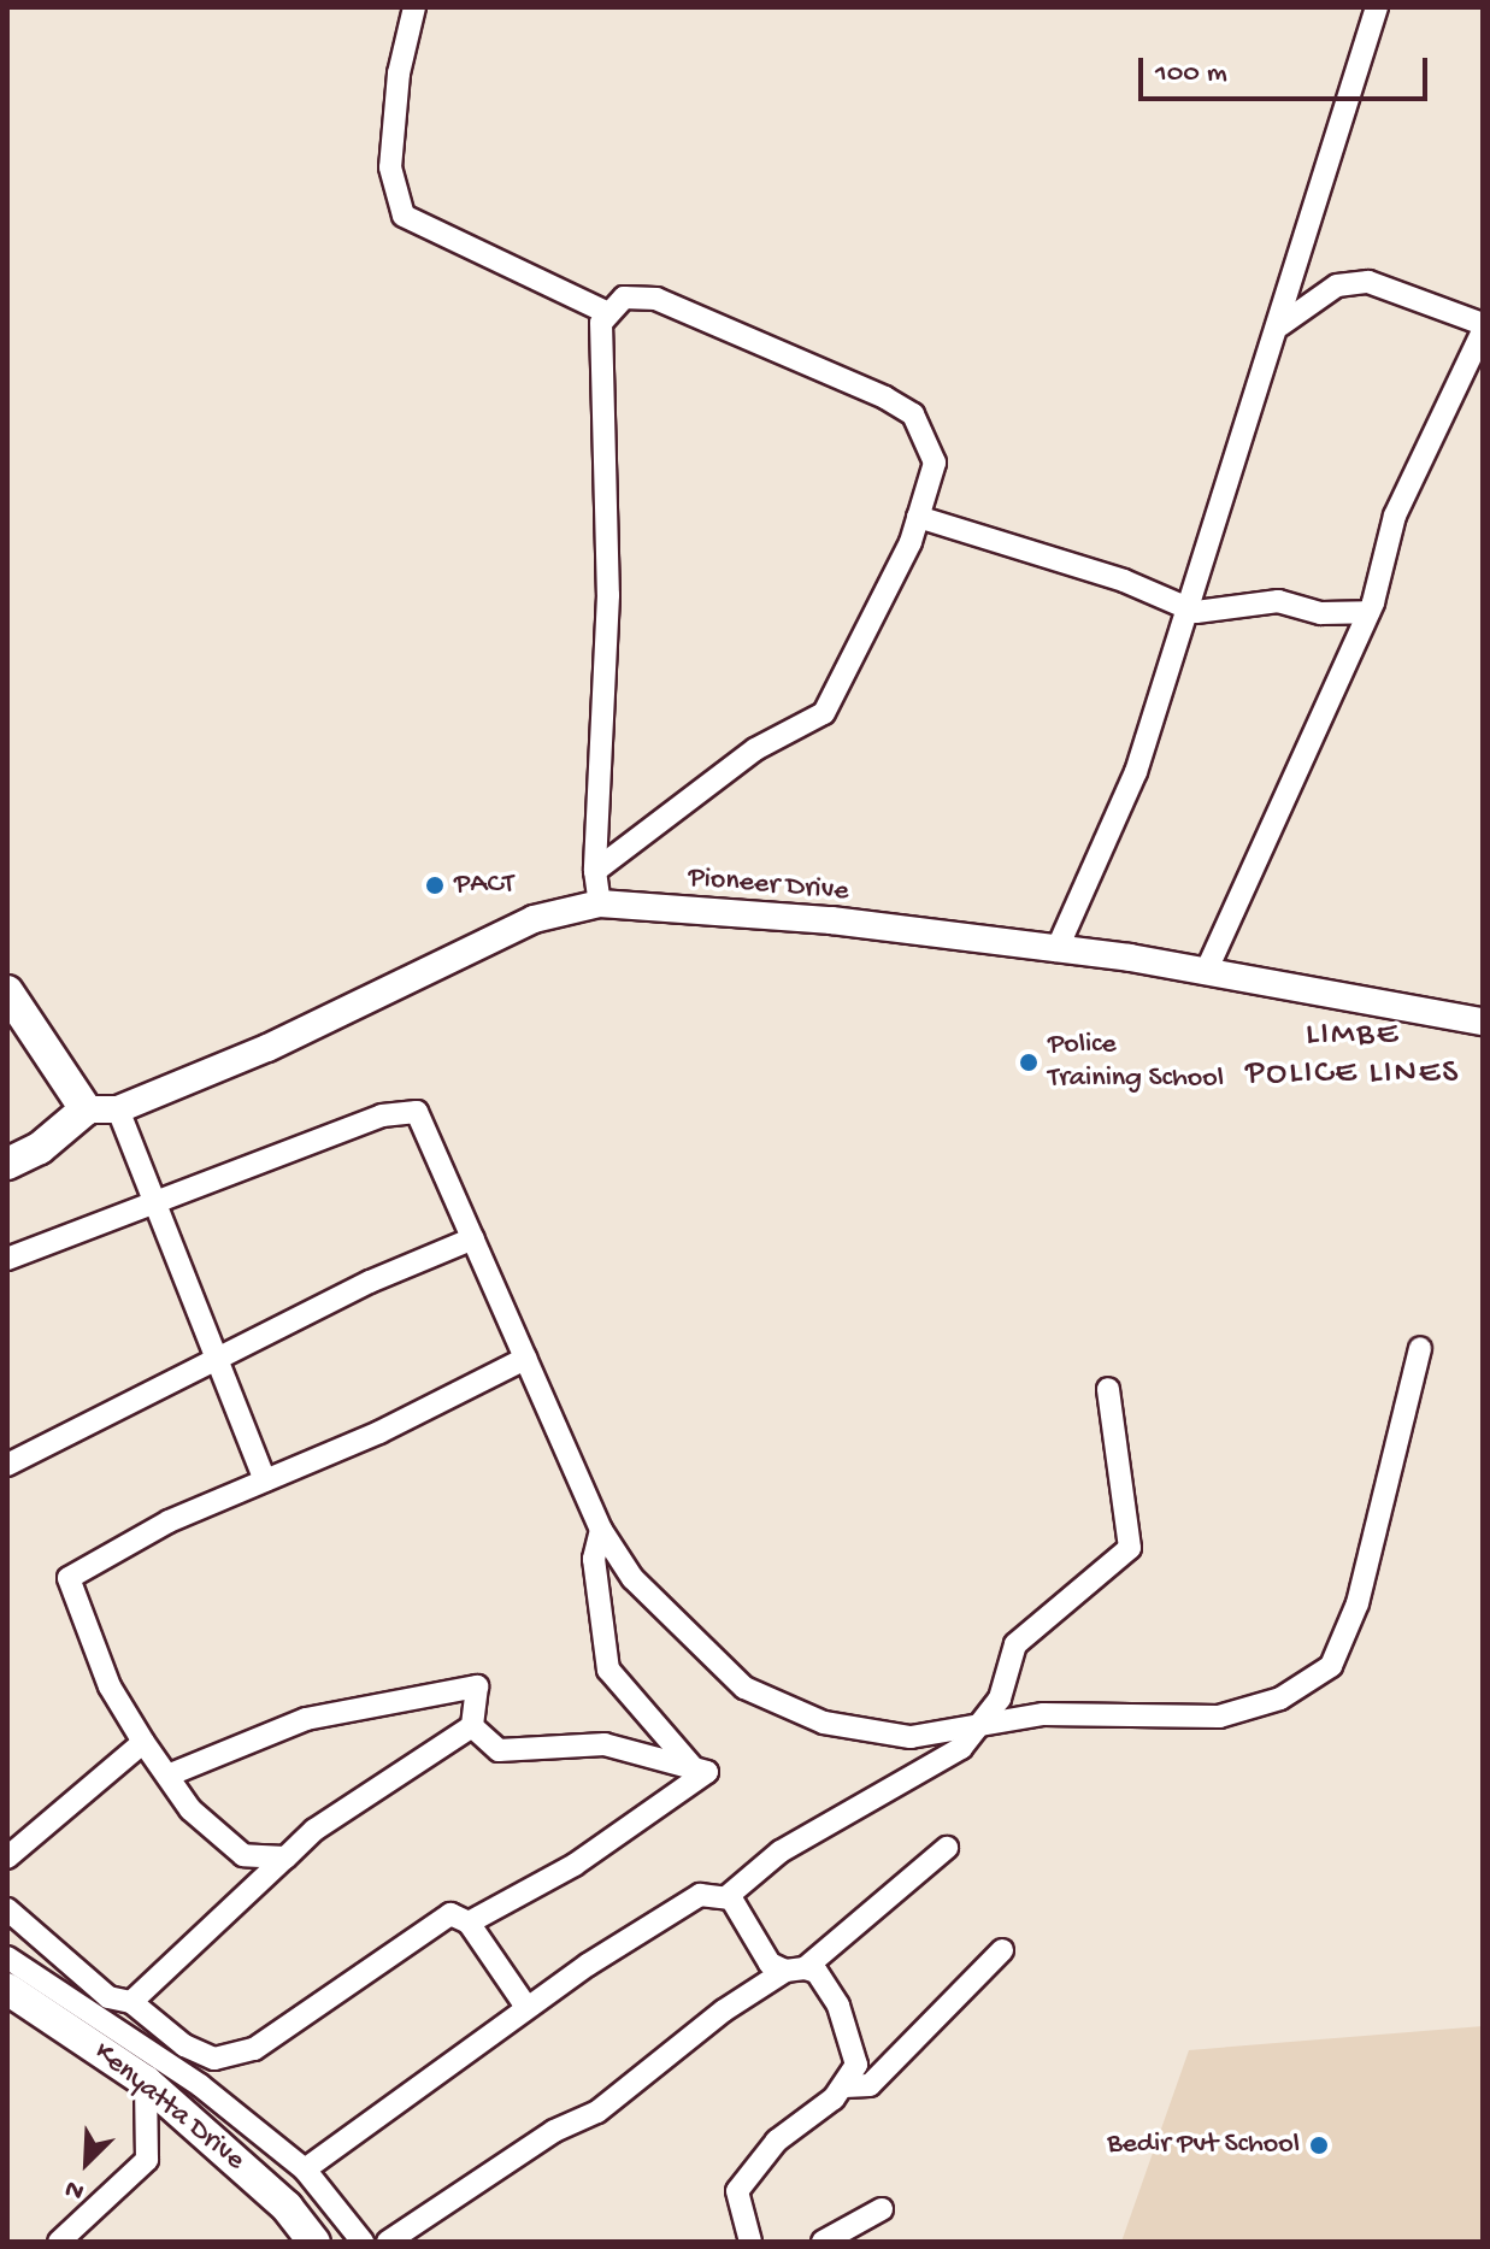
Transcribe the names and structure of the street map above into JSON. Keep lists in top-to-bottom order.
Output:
{
  "streets": {
    "main road": ["Kenyatta Drive"],
    "street": ["Pioneer Drive"]
  },
  "districts": ["LIMBE POLICE LINES"],
  "places": ["PACT", "Police Training School", "Bedir Pvt School"],
  "scale_bar": "100 m",
  "north": "bottom left"
}
